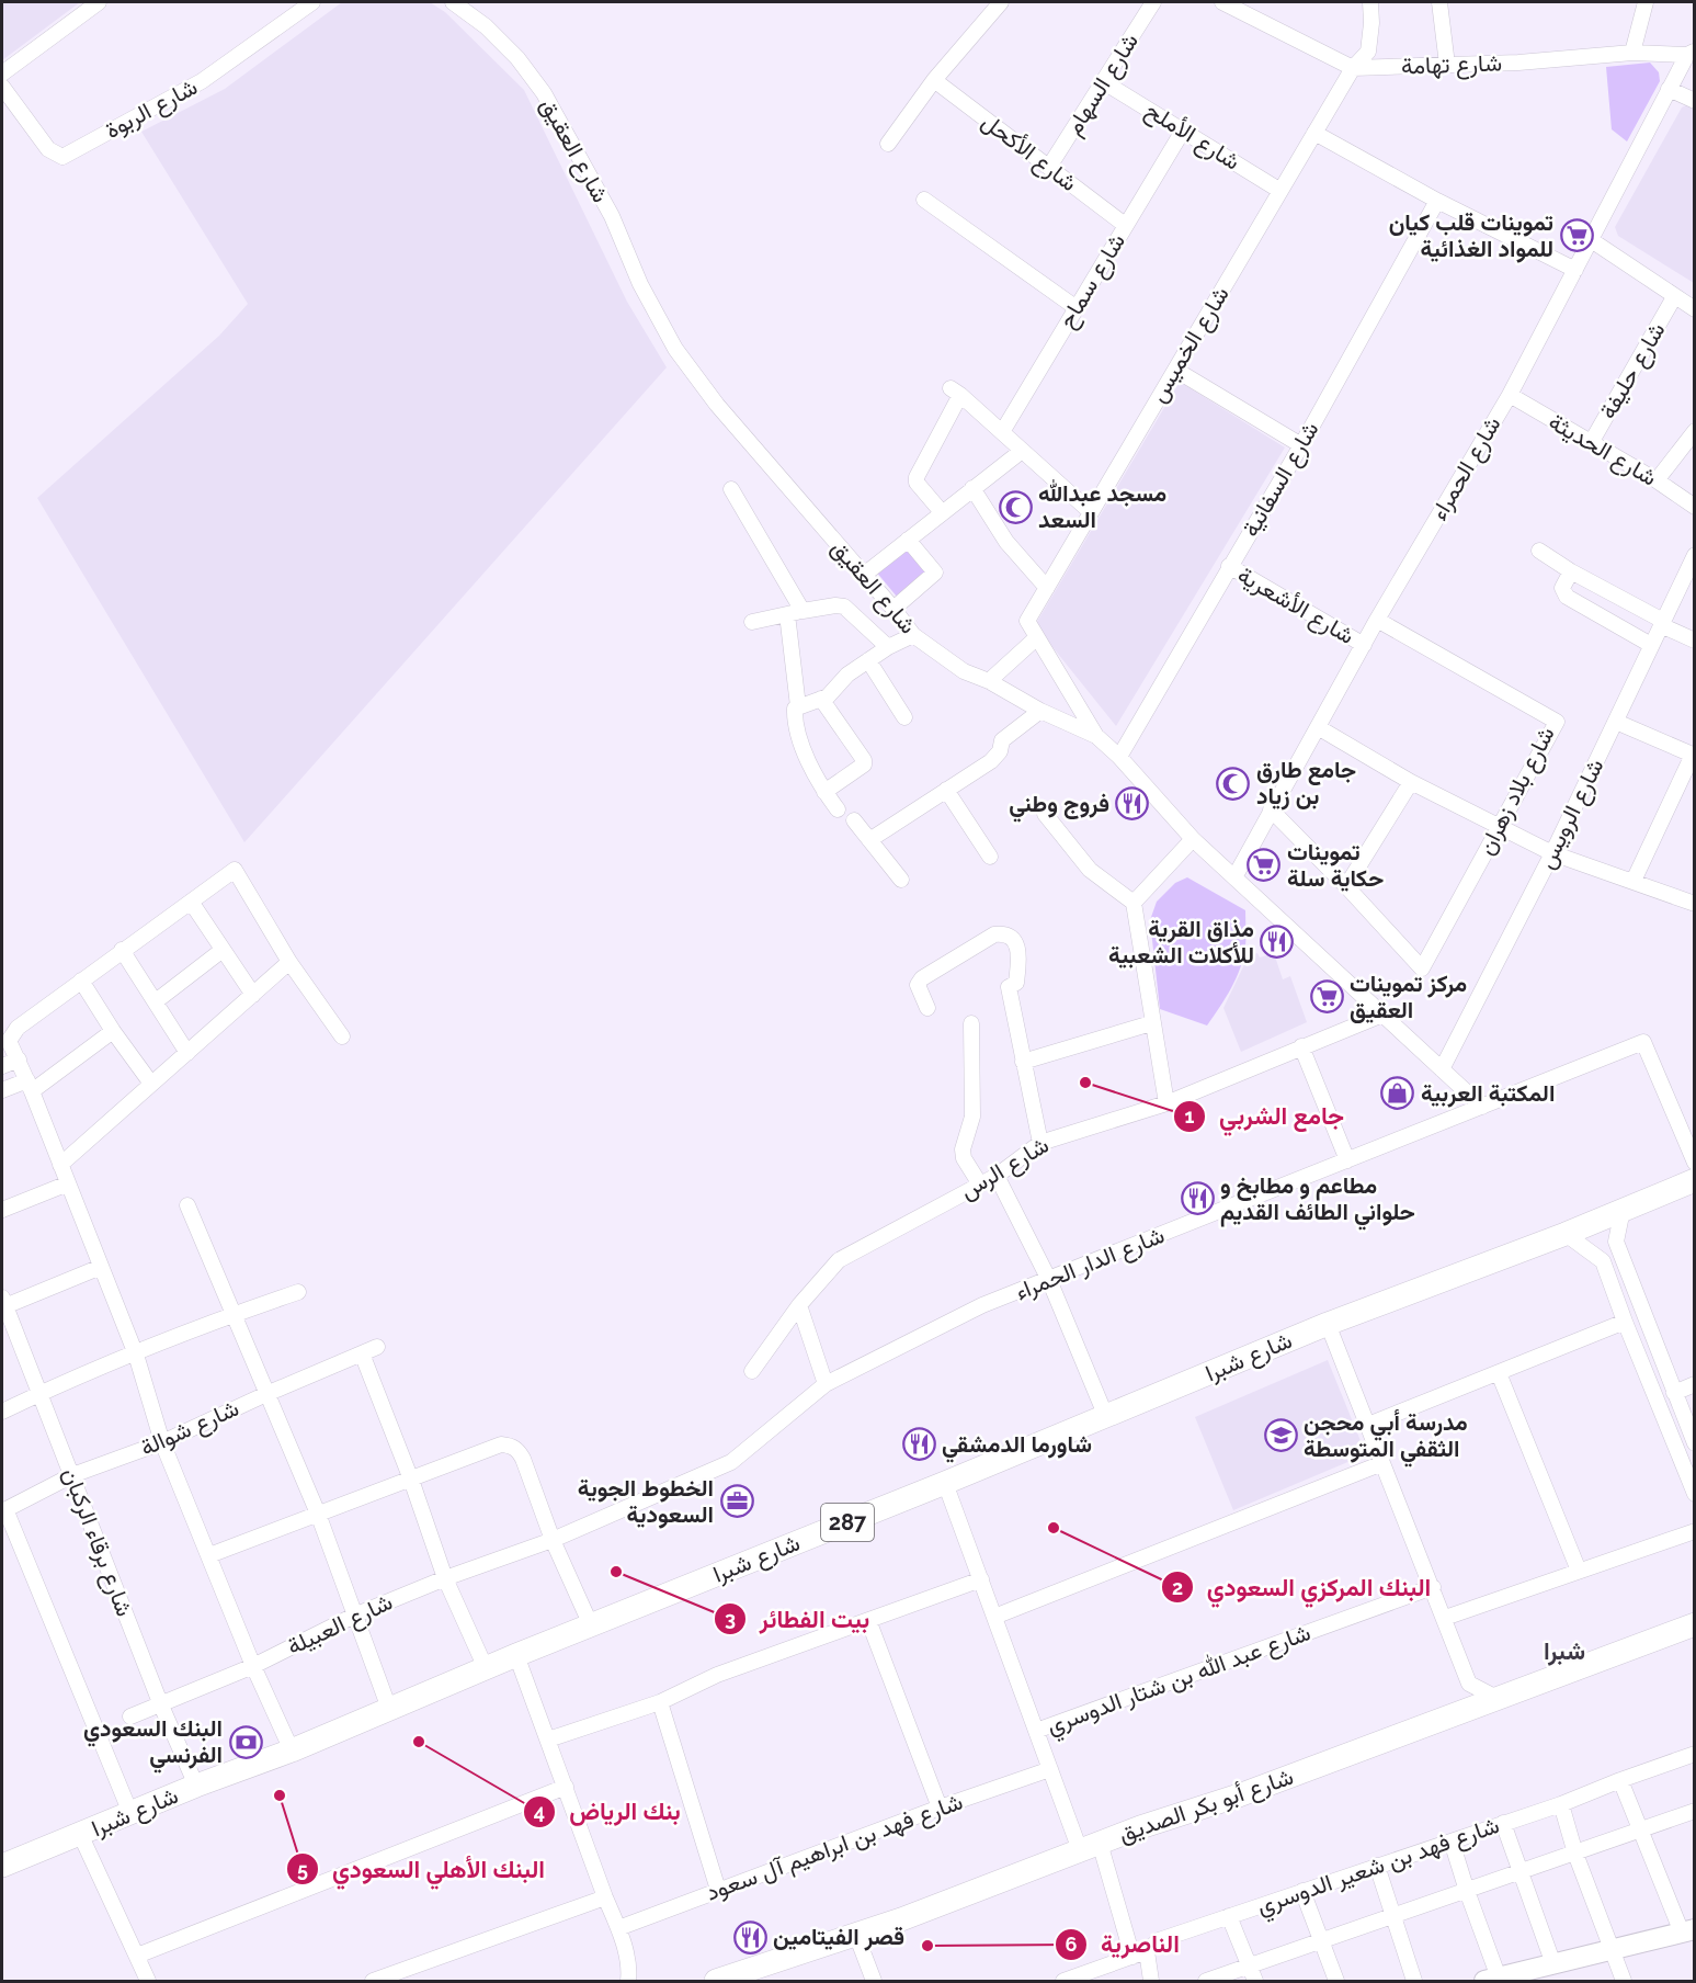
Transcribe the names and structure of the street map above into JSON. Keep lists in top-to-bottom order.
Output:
{
  "streets": {
    "main road": ["شارع شبرا", "287", "شارع أبو بكر الصديق"],
    "street": [
      "شارع تهامة",
      "شارع السهام",
      "شارع الربوة",
      "شارع الأملح",
      "شارع العقيق",
      "شارع الأكحل",
      "شارع سماح",
      "شارع الخميس",
      "شارع حليفة",
      "شارع الحديثة",
      "شارع الحمراء",
      "شارع السفانية",
      "شارع الأشعرية",
      "شارع بلاد زهران",
      "شارع الرويس",
      "شارع الرس",
      "شارع الدار الحمراء",
      "شارع شوالة",
      "شارع برقاء الركبان",
      "شارع العبيلة",
      "شارع عبد الله بن شتار الدوسري",
      "شارع فهد بن ابراهيم آل سعود",
      "شارع فهد بن شعير الدوسري"
    ]
  },
  "crossings": [
    ["شارع تهامة", "شارع الخميس"],
    ["شارع تهامة", "شارع الحمراء"],
    ["شارع السهام", "شارع الأملح"],
    ["شارع السهام", "شارع الأكحل"],
    ["شارع الأملح", "شارع سماح"],
    ["شارع الأملح", "شارع الخميس"],
    ["شارع العقيق", "شارع الحمراء"],
    ["شارع العقيق", "شارع السفانية"],
    ["شارع العقيق", "شارع الرويس"],
    ["شارع العقيق", "شارع الرس"],
    ["شارع العقيق", "شارع الدار الحمراء"],
    ["شارع الأكحل", "شارع سماح"],
    ["شارع حليفة", "شارع الحديثة"],
    ["شارع الحديثة", "شارع الحمراء"],
    ["شارع الحمراء", "شارع الأشعرية"],
    ["شارع الحمراء", "شارع بلاد زهران"],
    ["شارع السفانية", "شارع الأشعرية"],
    ["شارع الدار الحمراء", "شارع العبيلة"],
    ["شارع شبرا", "شارع برقاء الركبان"],
    ["شارع شوالة", "شارع برقاء الركبان"],
    ["شارع برقاء الركبان", "شارع العبيلة"]
  ],
  "districts": ["شبرا"],
  "places": {
    "supermarket": ["تموينات قلب كيان للمواد الغذائية", "تموينات حكاية سلة", "مركز تموينات العقيق"],
    "mosque": ["مسجد عبدالله السعد", "جامع طارق بن زياد"],
    "restaurant": [
      "فروج وطني",
      "مذاق القرية للأكلات الشعبية",
      "مطاعم و مطابخ و حلواني الطائف القديم",
      "شاورما الدمشقي",
      "قصر الفيتامين"
    ],
    "other": [
      "جامع الشربي",
      "البنك المركزي السعودي",
      "بيت الفطائر",
      "بنك الرياض",
      "البنك الأهلي السعودي",
      "الناصرية"
    ],
    "shop": ["المكتبة العربية"],
    "school or university": ["مدرسة أبي محجن الثقفي المتوسطة"],
    "office": ["الخطوط الجوية السعودية"],
    "bank": ["البنك السعودي الفرنسي"]
  }
}
